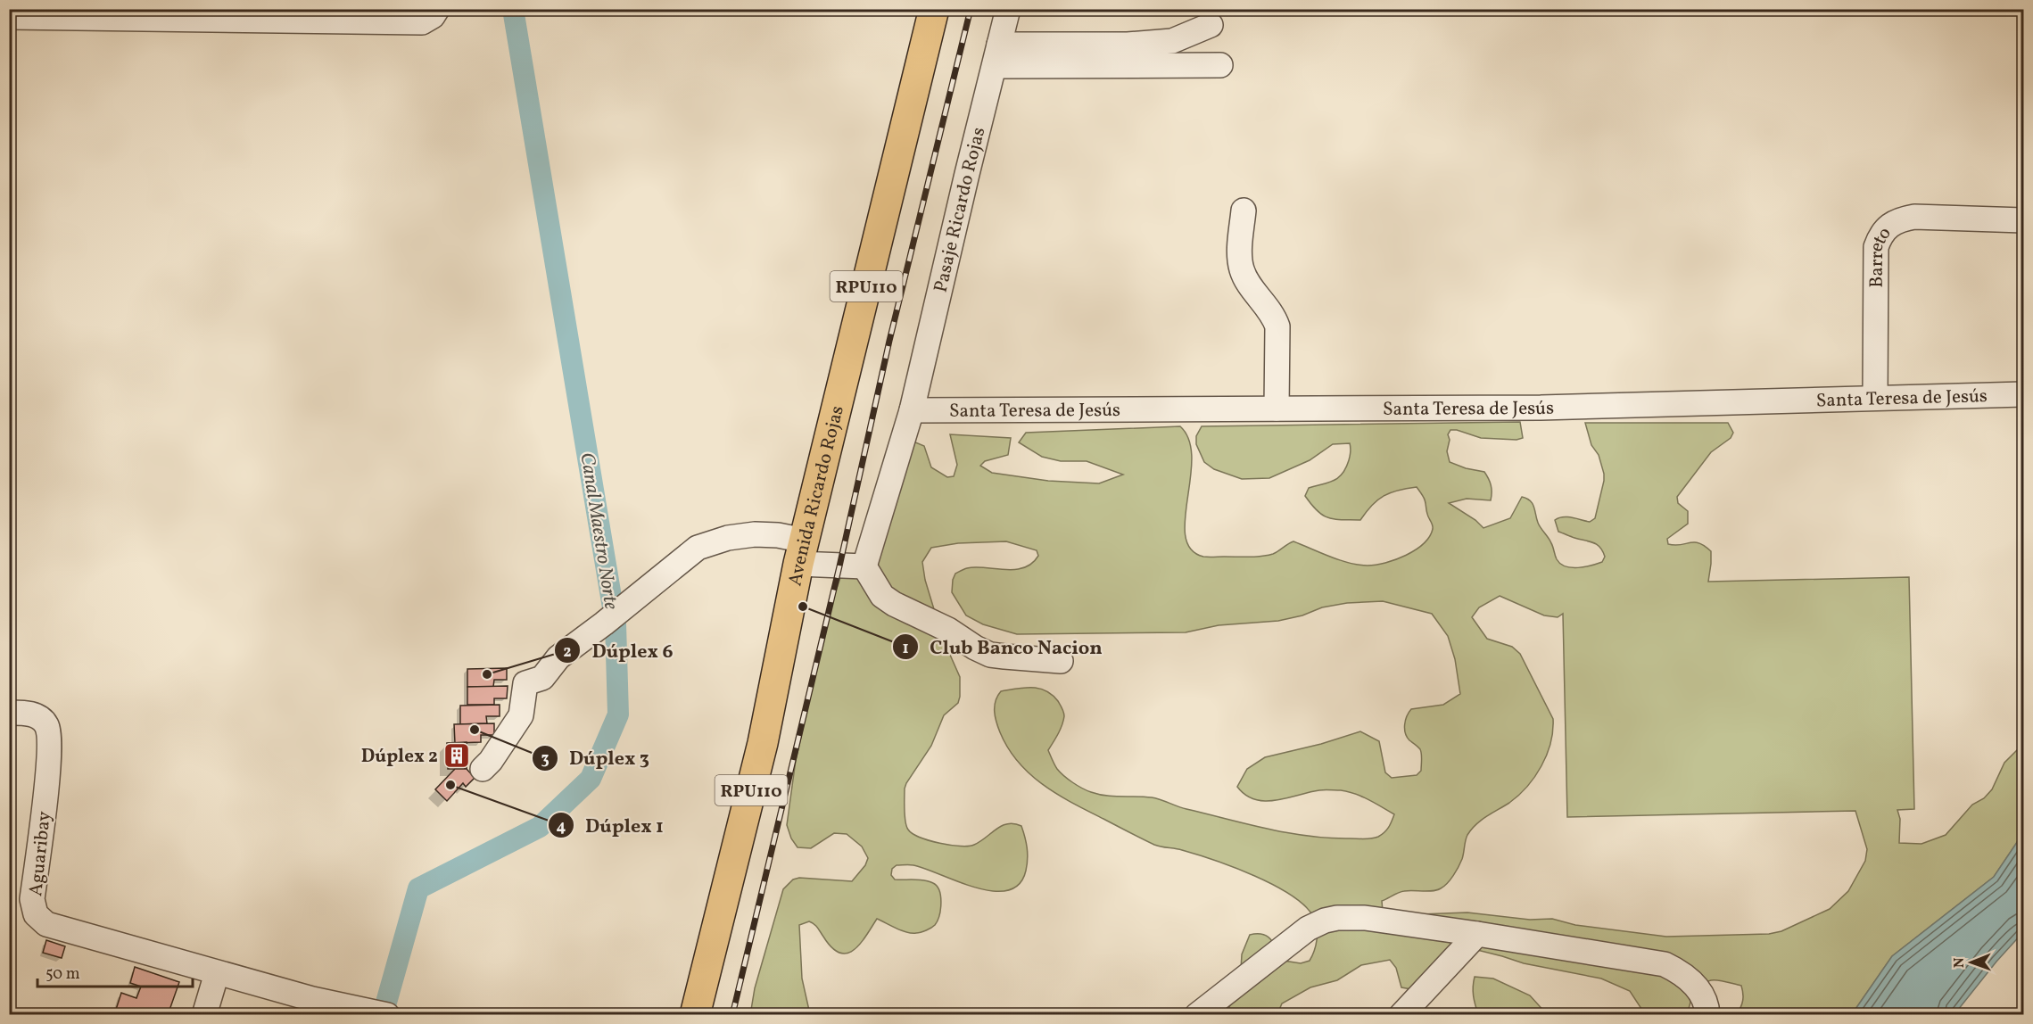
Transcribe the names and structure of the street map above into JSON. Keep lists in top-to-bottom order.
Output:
{
  "streets": {
    "main road": ["RPU110", "Avenida Ricardo Rojas"],
    "street": [
      "Pasaje Ricardo Rojas",
      "Barreto",
      "Santa Teresa de Jesús",
      "Aguaribay"
    ]
  },
  "crossings": [
    ["Pasaje Ricardo Rojas", "Santa Teresa de Jesús"],
    ["Barreto", "Santa Teresa de Jesús"]
  ],
  "water": ["Canal Maestro Norte"],
  "places": {
    "other": [
      "Club Banco Nacion",
      "Dúplex 6",
      "Dúplex 3",
      "Dúplex 1"
    ],
    "building": ["Dúplex 2"]
  },
  "scale_bar": "50 m",
  "north": "left"
}
